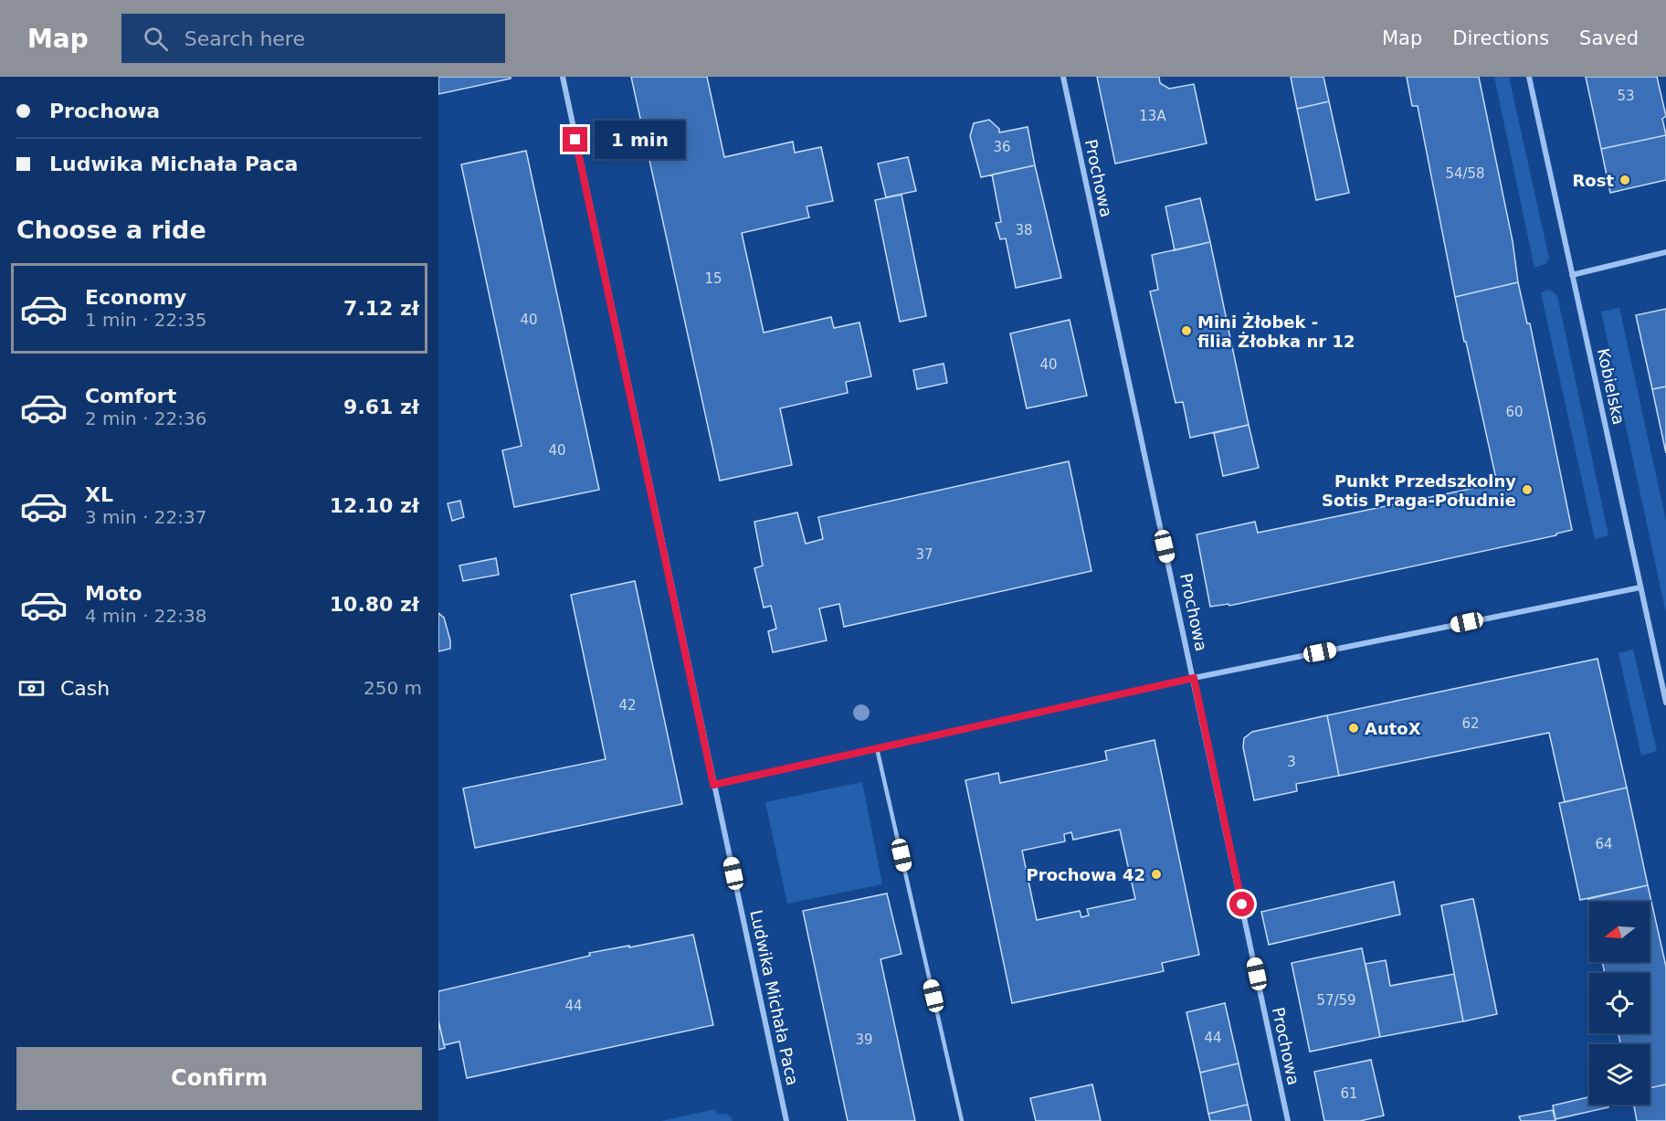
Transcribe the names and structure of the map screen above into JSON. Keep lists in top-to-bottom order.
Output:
{
  "streets": {
    "street": ["Prochowa", "Kobielska", "Ludwika Michała Paca"]
  },
  "places": [
    "Rost",
    "Mini Żłobek - filia Żłobka nr 12",
    "Punkt Przedszkolny Sotis Praga-Południe",
    "AutoX",
    "Prochowa 42"
  ],
  "house_numbers": [
    "53",
    "13A",
    "36",
    "54/58",
    "38",
    "15",
    "40",
    "40",
    "60",
    "40",
    "37",
    "42",
    "62",
    "3",
    "64",
    "57/59",
    "44",
    "44",
    "39",
    "61"
  ],
  "north": "left",
  "page": {
    "header": "Map",
    "search": "Search here",
    "nav": ["Map", "Directions", "Saved"],
    "banner": ["Prochowa", "Ludwika Michała Paca"],
    "bubble": "1 min",
    "heading": "Choose a ride",
    "list": [
      {
        "name": "Economy",
        "note": "1 min · 22:35",
        "value": "7.12 zł"
      },
      {
        "name": "Comfort",
        "note": "2 min · 22:36",
        "value": "9.61 zł"
      },
      {
        "name": "XL",
        "note": "3 min · 22:37",
        "value": "12.10 zł"
      },
      {
        "name": "Moto",
        "note": "4 min · 22:38",
        "value": "10.80 zł"
      }
    ],
    "pay": ["Cash", "250 m"],
    "buttons": "Confirm"
  }
}
